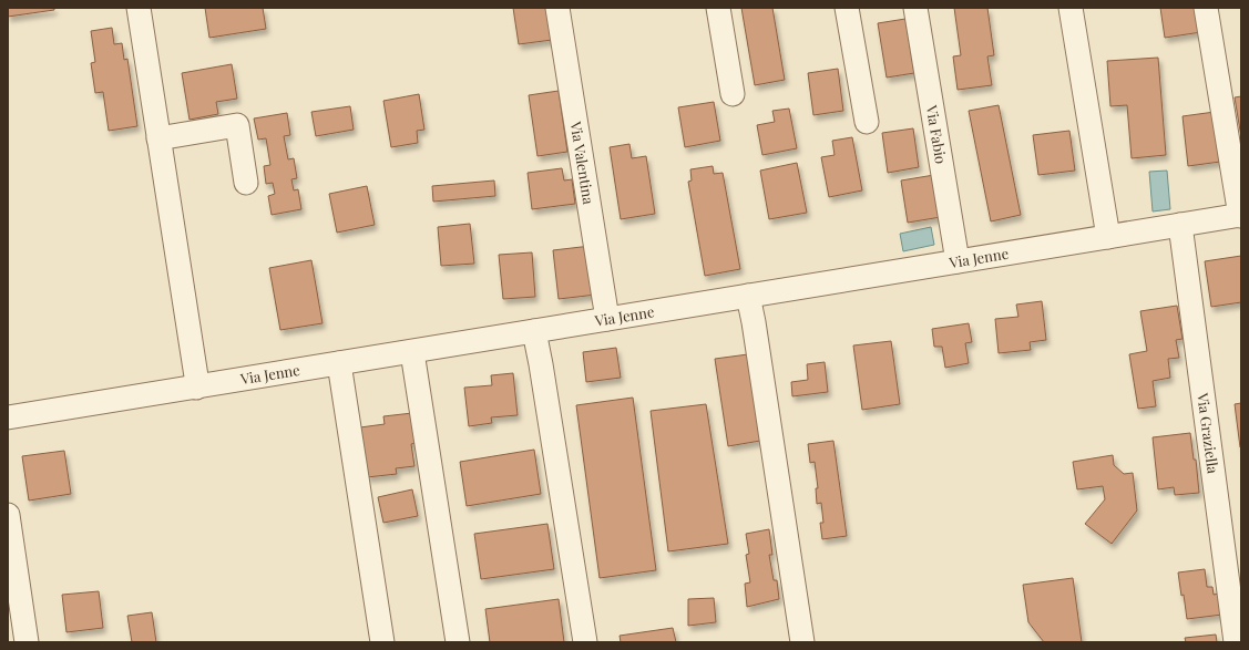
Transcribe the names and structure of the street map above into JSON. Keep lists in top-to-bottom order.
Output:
{
  "streets": {
    "street": [
      "Via Fabio",
      "Via Valentina",
      "Via Jenne",
      "Via Graziella"
    ]
  },
  "crossings": [
    ["Via Fabio", "Via Jenne"],
    ["Via Valentina", "Via Jenne"],
    ["Via Jenne", "Via Graziella"]
  ]
}
